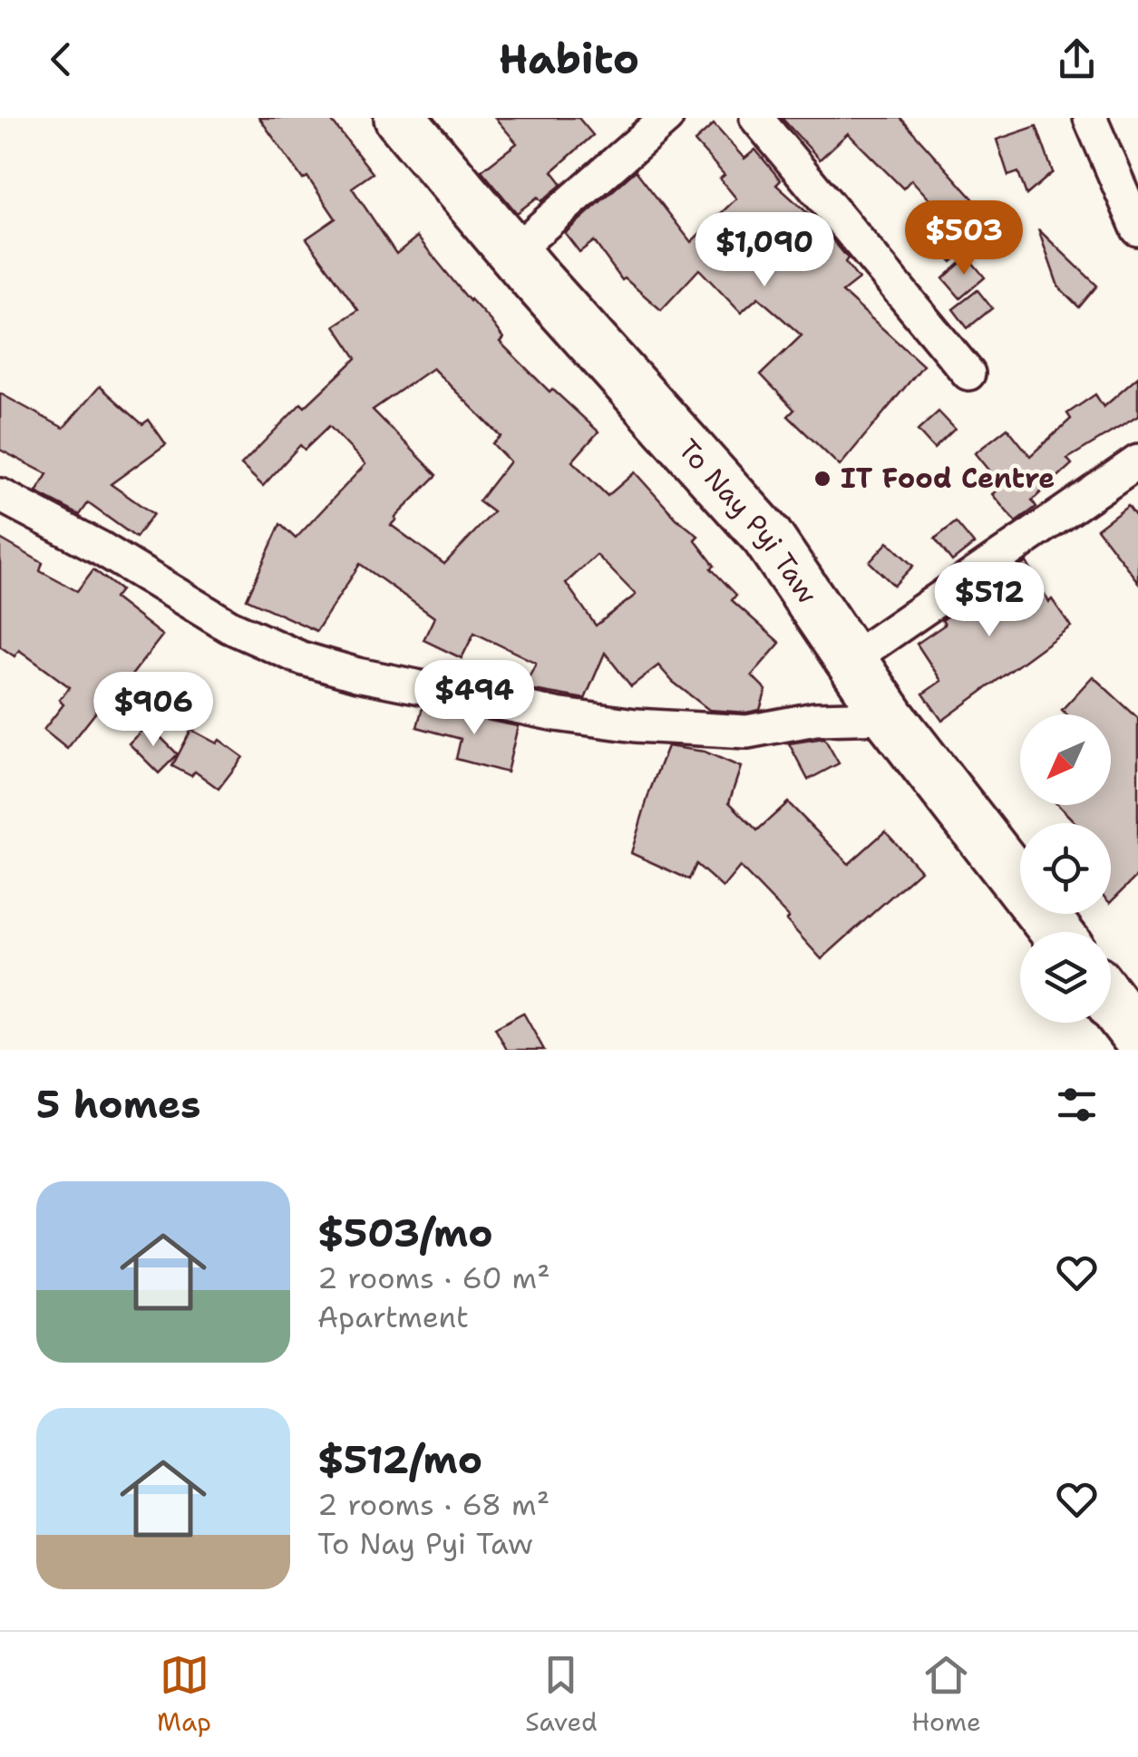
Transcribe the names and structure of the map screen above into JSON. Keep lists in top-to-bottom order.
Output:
{
  "streets": {
    "main road": ["To Nay Pyi Taw"]
  },
  "places": ["IT Food Centre"],
  "north": "bottom left",
  "page": {
    "header": "Habito",
    "price": [
      "$503",
      "$1,090",
      "$512",
      "$494",
      "$906"
    ],
    "heading": "5 homes",
    "list": [
      {
        "name": "$503/mo",
        "note": "2 rooms · 60 m² · Apartment"
      },
      {
        "name": "$512/mo",
        "note": "2 rooms · 68 m² · To Nay Pyi Taw"
      }
    ],
    "tabs": ["Map", "Saved", "Home"]
  }
}
